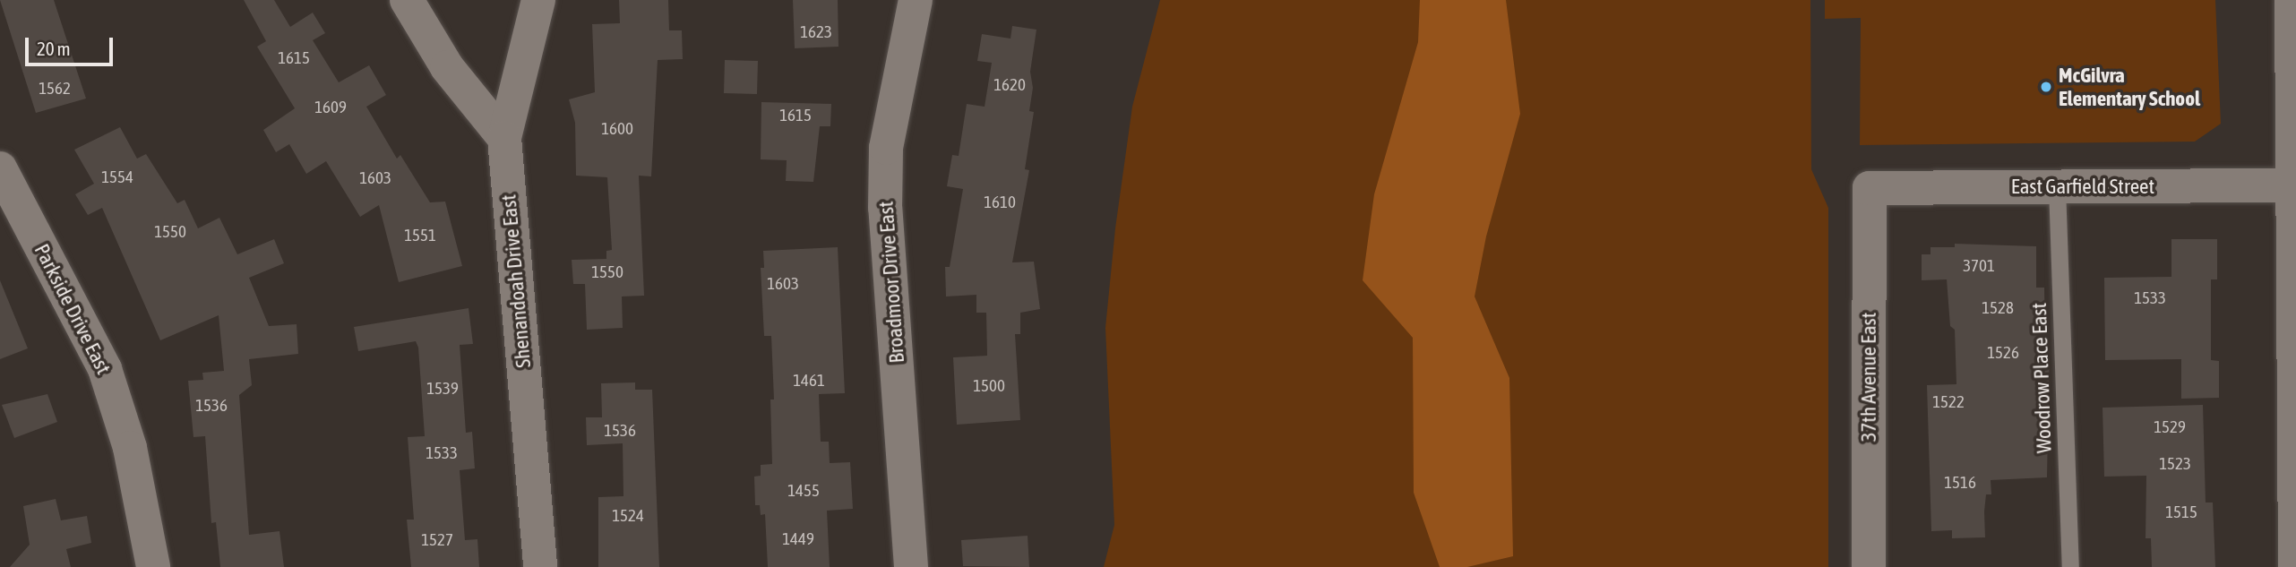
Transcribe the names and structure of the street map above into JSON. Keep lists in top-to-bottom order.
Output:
{
  "streets": {
    "street": [
      "East Garfield Street",
      "Shenandoah Drive East",
      "Broadmoor Drive East",
      "Parkside Drive East",
      "37th Avenue East"
    ],
    "lane": ["Woodrow Place East"]
  },
  "crossings": [
    ["East Garfield Street", "37th Avenue East"],
    ["East Garfield Street", "Woodrow Place East"]
  ],
  "places": ["McGilvra Elementary School"],
  "house_numbers": [
    "1623",
    "1615",
    "1620",
    "1562",
    "1609",
    "1615",
    "1600",
    "1554",
    "1603",
    "1610",
    "1550",
    "1551",
    "3701",
    "1550",
    "1603",
    "1533",
    "1528",
    "1526",
    "1461",
    "1500",
    "1539",
    "1522",
    "1536",
    "1529",
    "1536",
    "1533",
    "1523",
    "1516",
    "1455",
    "1515",
    "1524",
    "1449",
    "1527"
  ],
  "scale_bar": "20 m"
}
